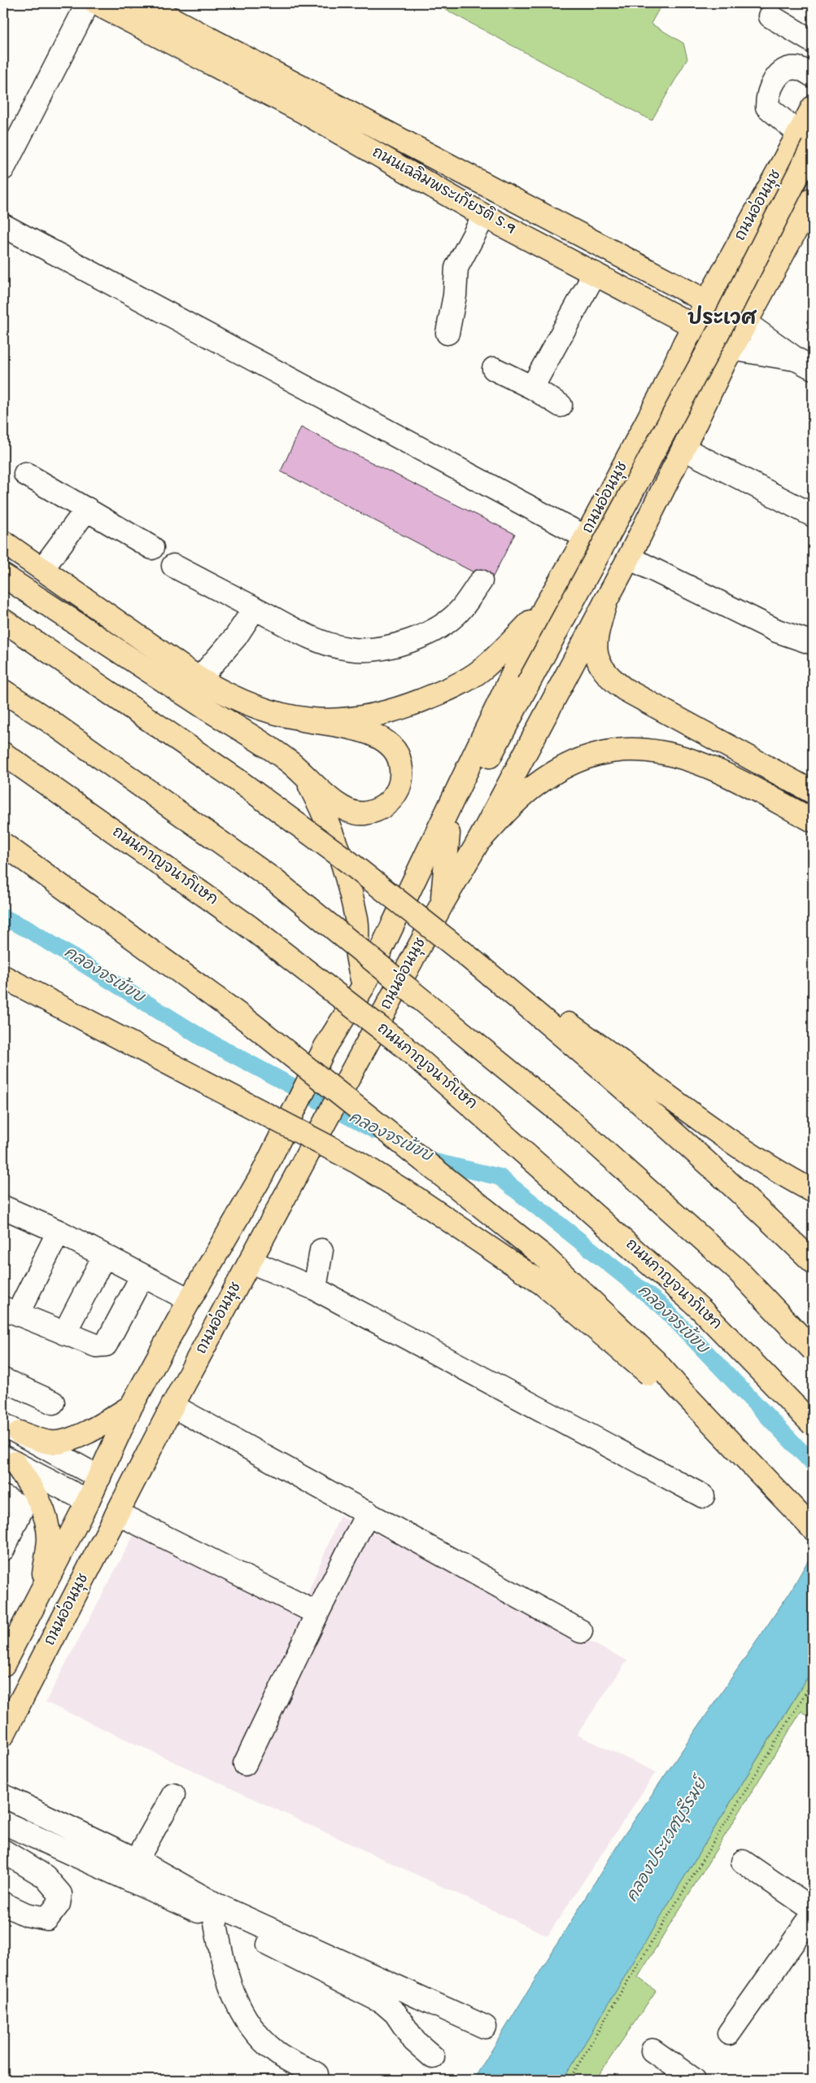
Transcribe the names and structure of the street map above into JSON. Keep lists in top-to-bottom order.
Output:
{
  "streets": {
    "main road": ["ถนนเฉลิมพระเกียรติ ร.9", "ถนนอ่อนนุช", "ถนนกาญจนาภิเษก"]
  },
  "crossings": [
    ["ถนนเฉลิมพระเกียรติ ร.9", "ถนนอ่อนนุช"]
  ],
  "districts": ["ประเวศ"],
  "water": ["คลองจรเข้ขบ", "คลองประเวศบุรีรมย์"]
}
